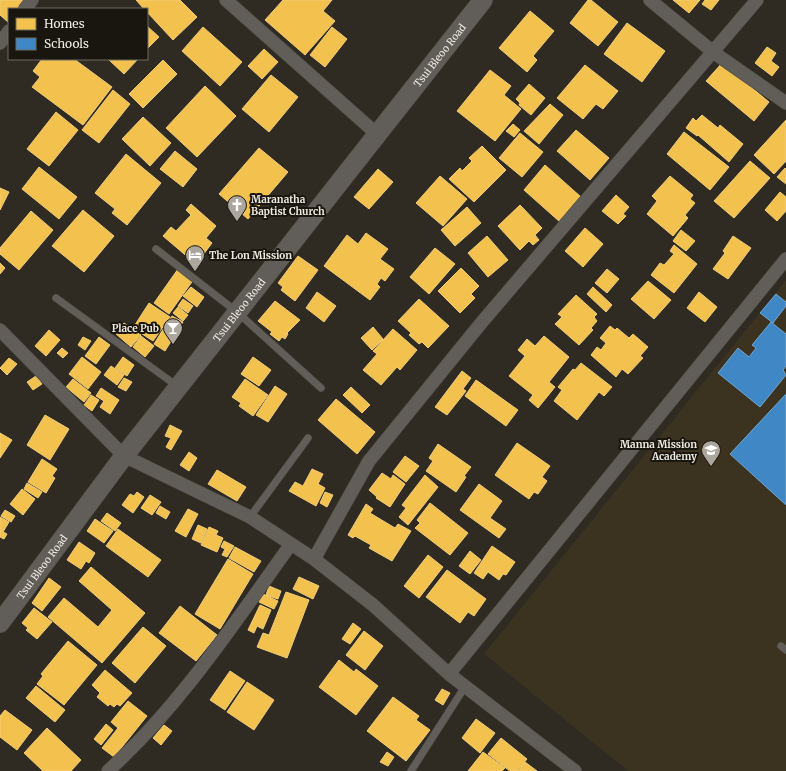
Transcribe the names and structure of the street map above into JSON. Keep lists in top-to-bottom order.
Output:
{
  "streets": {
    "street": ["Tsui Bleoo Road"]
  },
  "places": {
    "church": ["Maranatha Baptist Church"],
    "hotel": ["The Lon Mission"],
    "bar": ["Place Pub"],
    "school or university": ["Manna Mission Academy"]
  },
  "legend": ["Homes", "Schools"]
}
